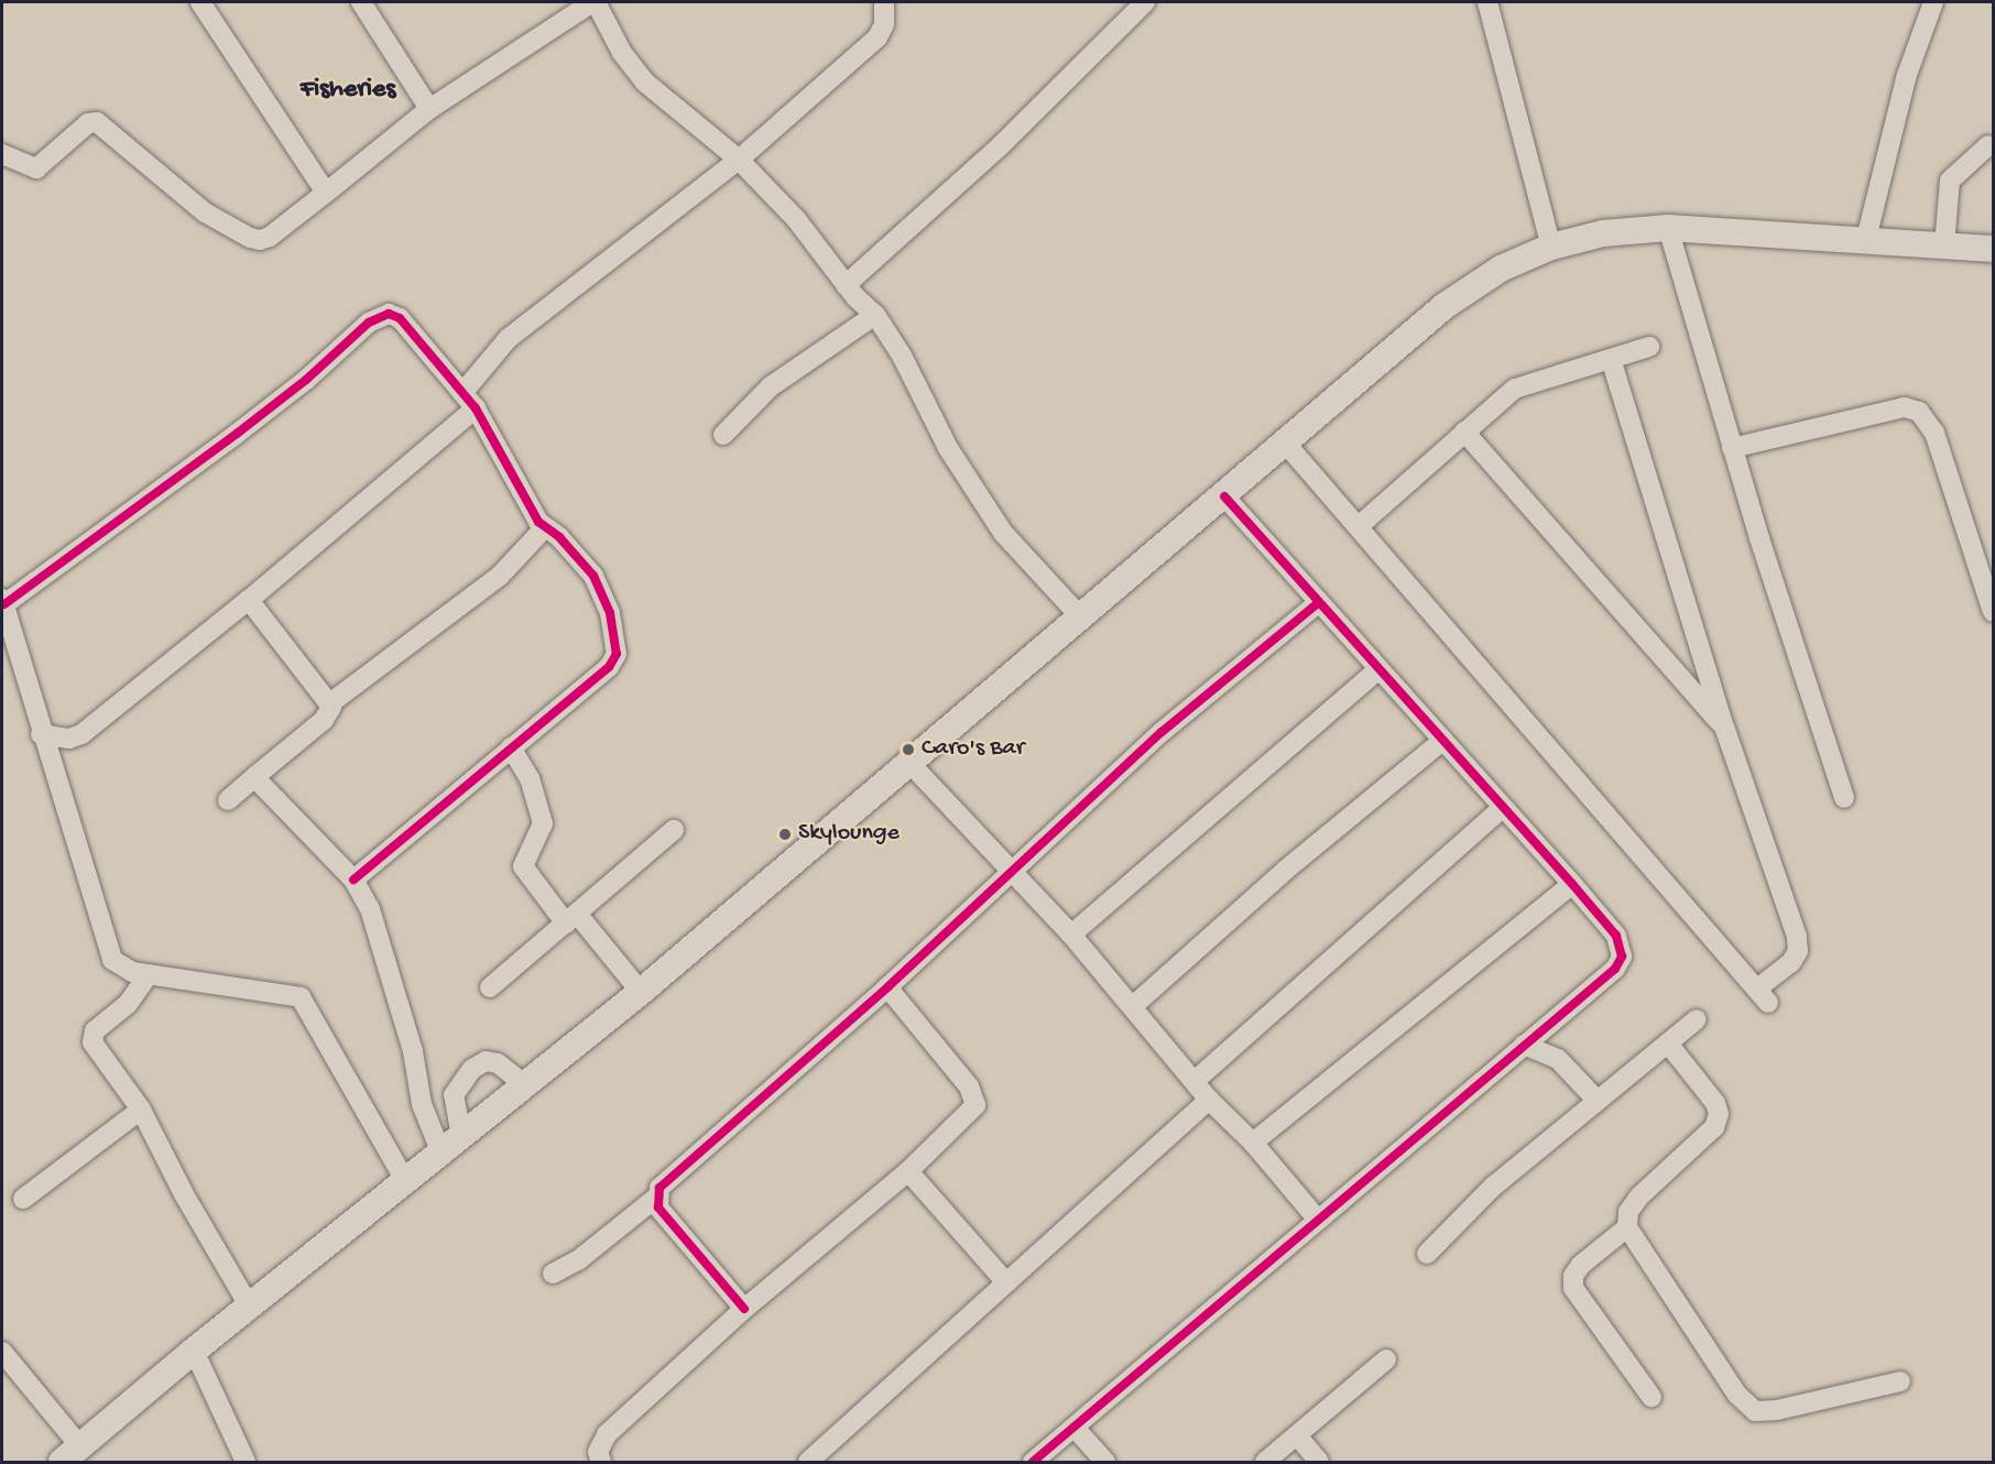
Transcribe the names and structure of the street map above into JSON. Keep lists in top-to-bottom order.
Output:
{
  "districts": ["Fisheries"],
  "places": ["Caro's Bar", "Skylounge"]
}
